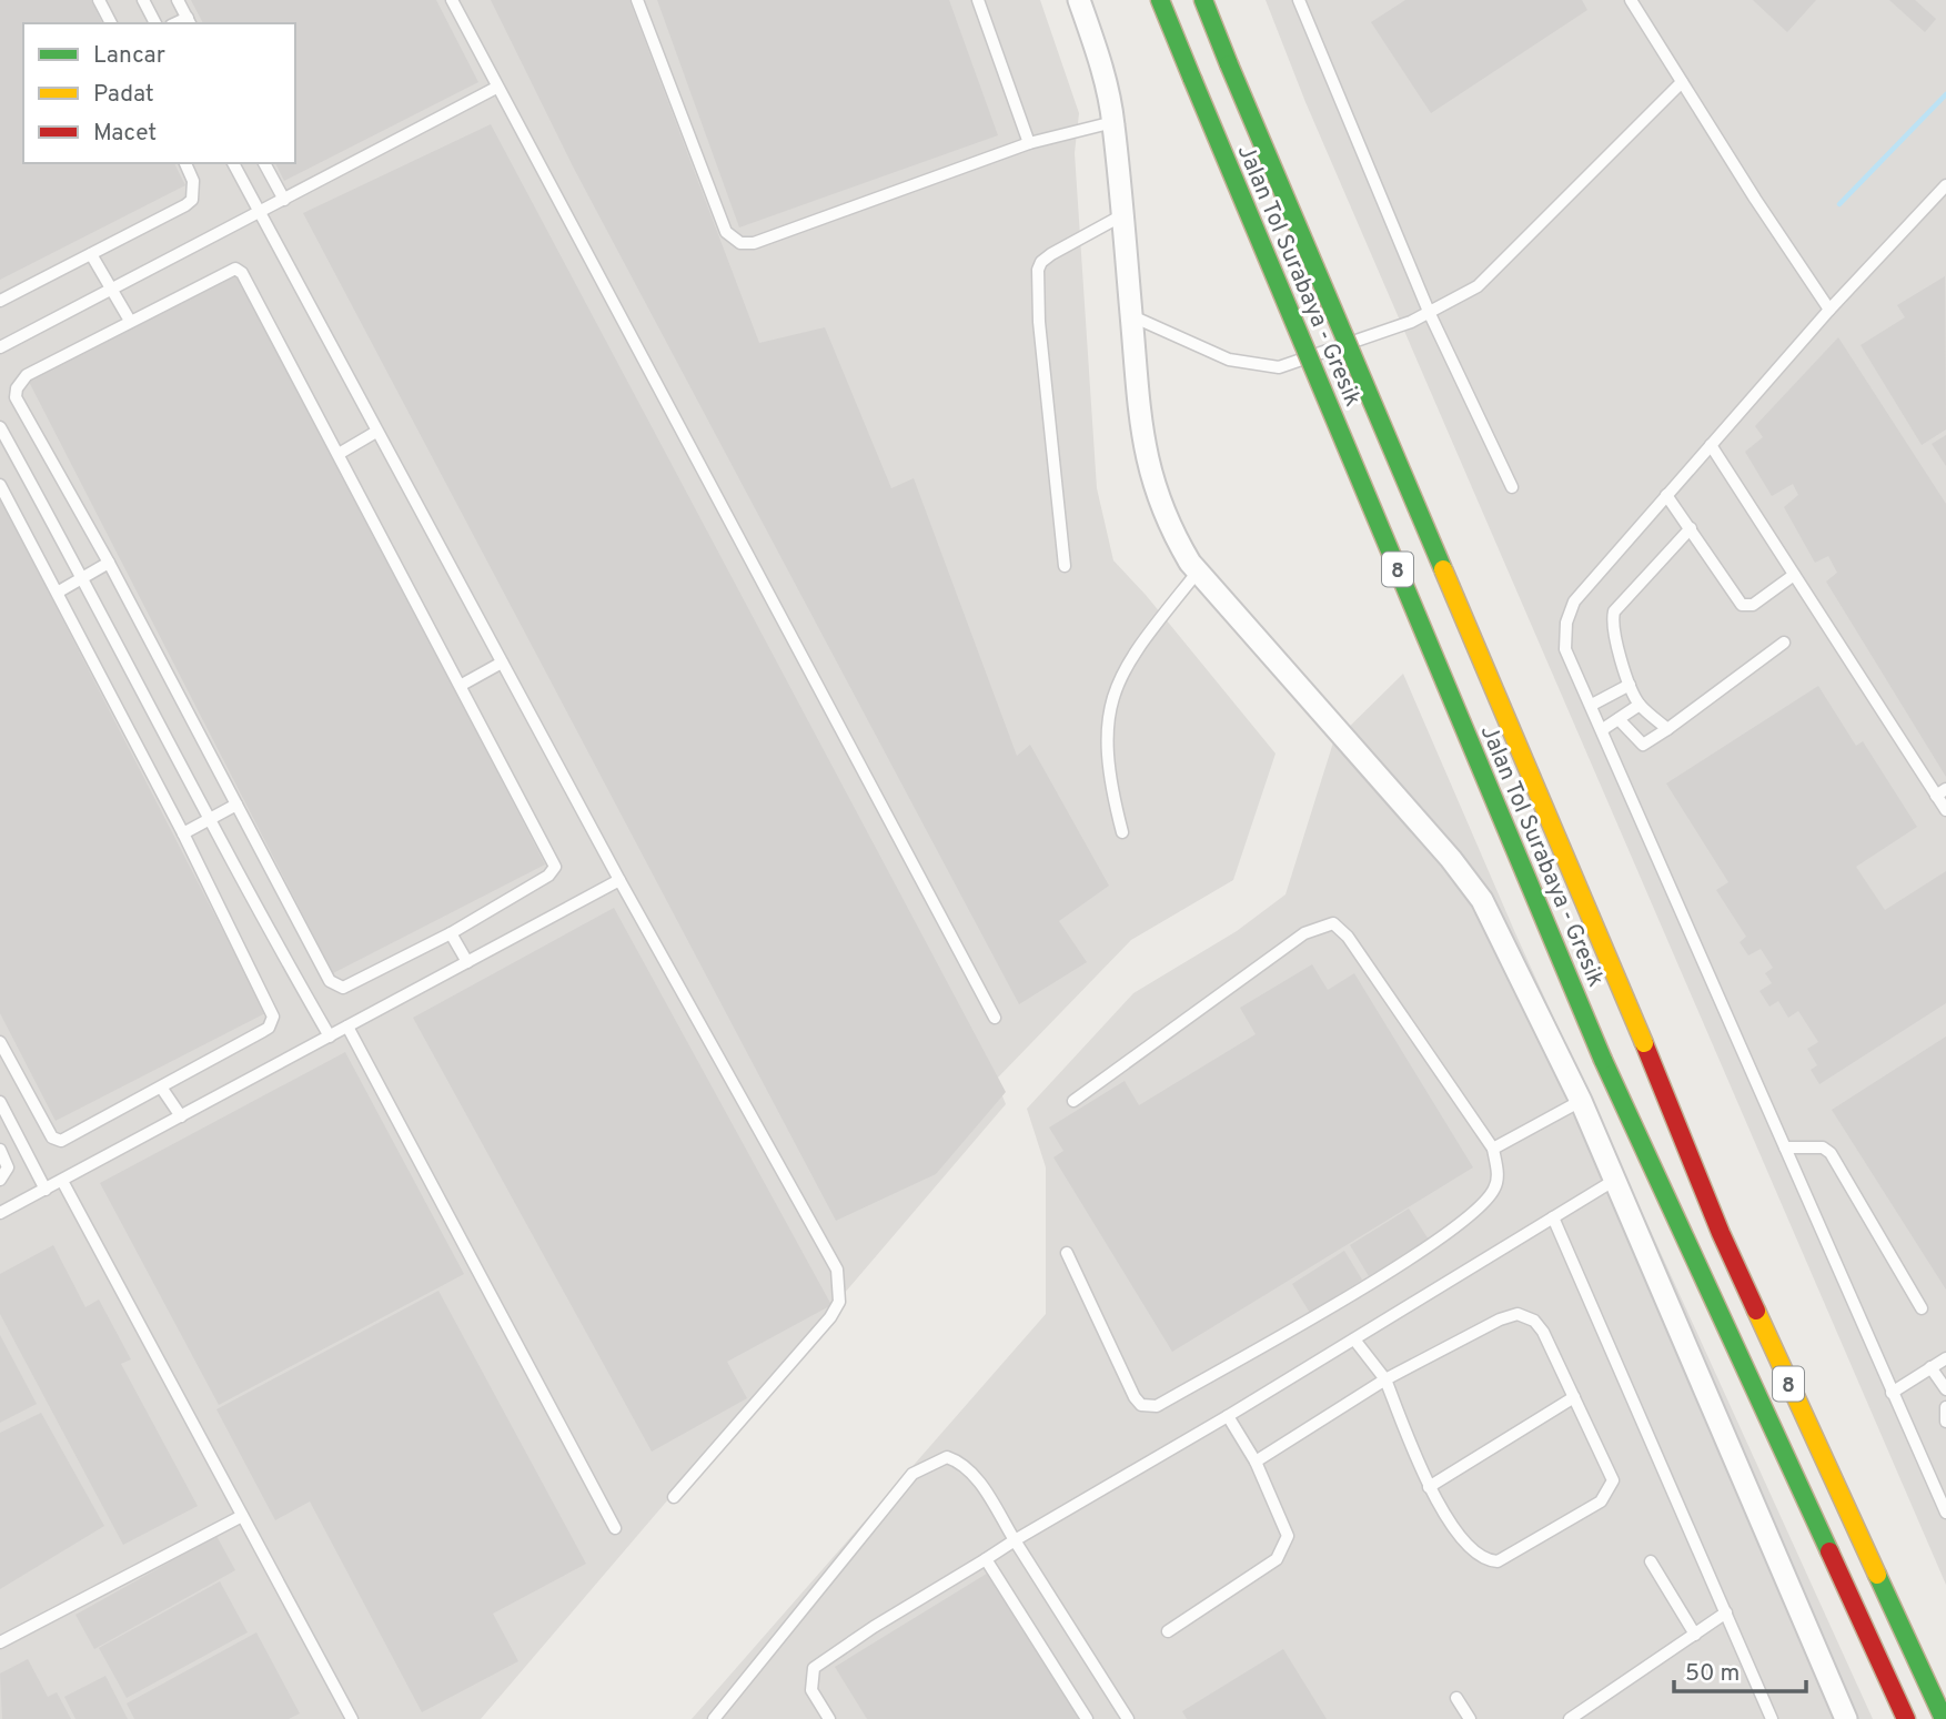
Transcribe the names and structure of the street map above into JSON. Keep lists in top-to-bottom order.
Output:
{
  "streets": {
    "highway": ["Jalan Tol Surabaya - Gresik", "8"]
  },
  "legend": ["Lancar", "Padat", "Macet"],
  "scale_bar": "50 m"
}
